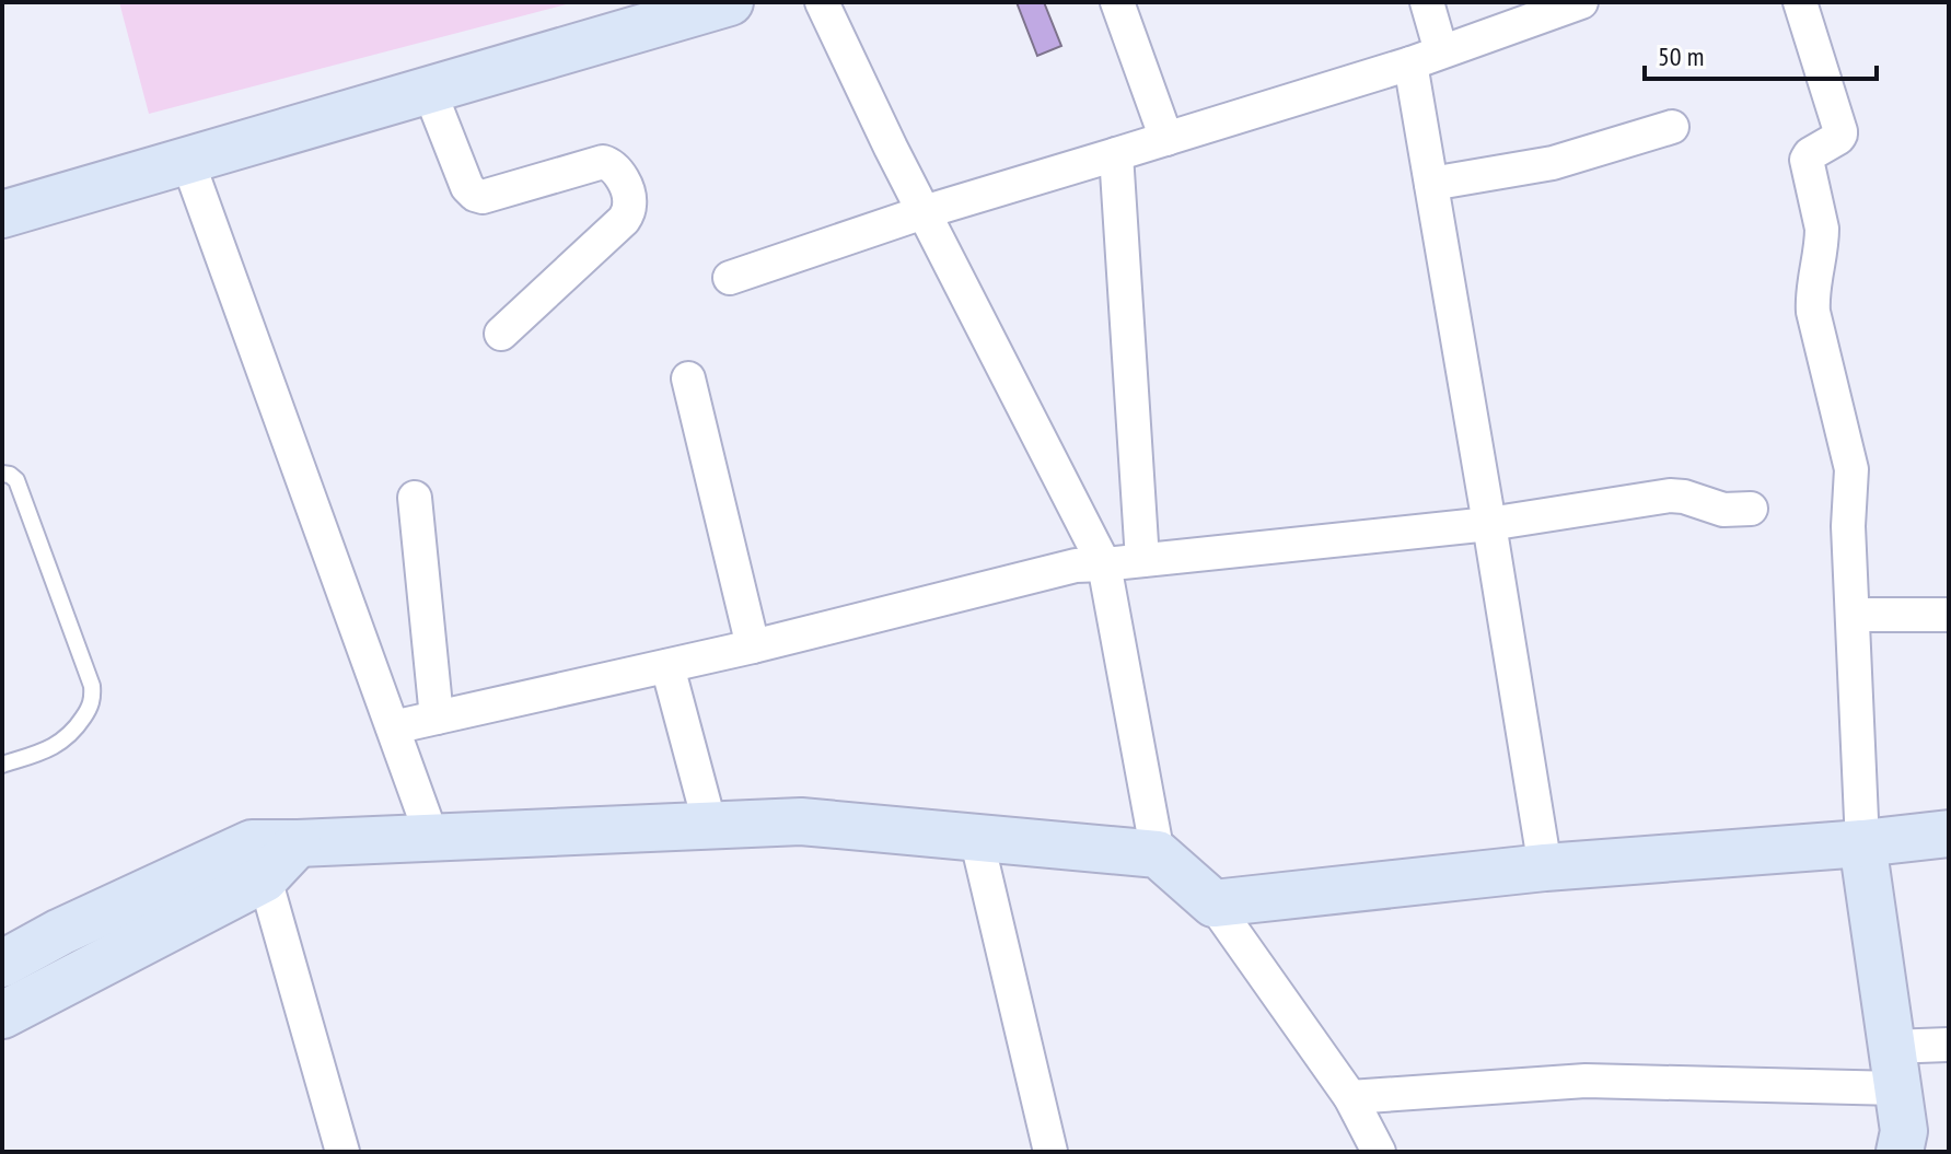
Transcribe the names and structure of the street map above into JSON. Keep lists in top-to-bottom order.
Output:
{
  "scale_bar": "50 m"
}
